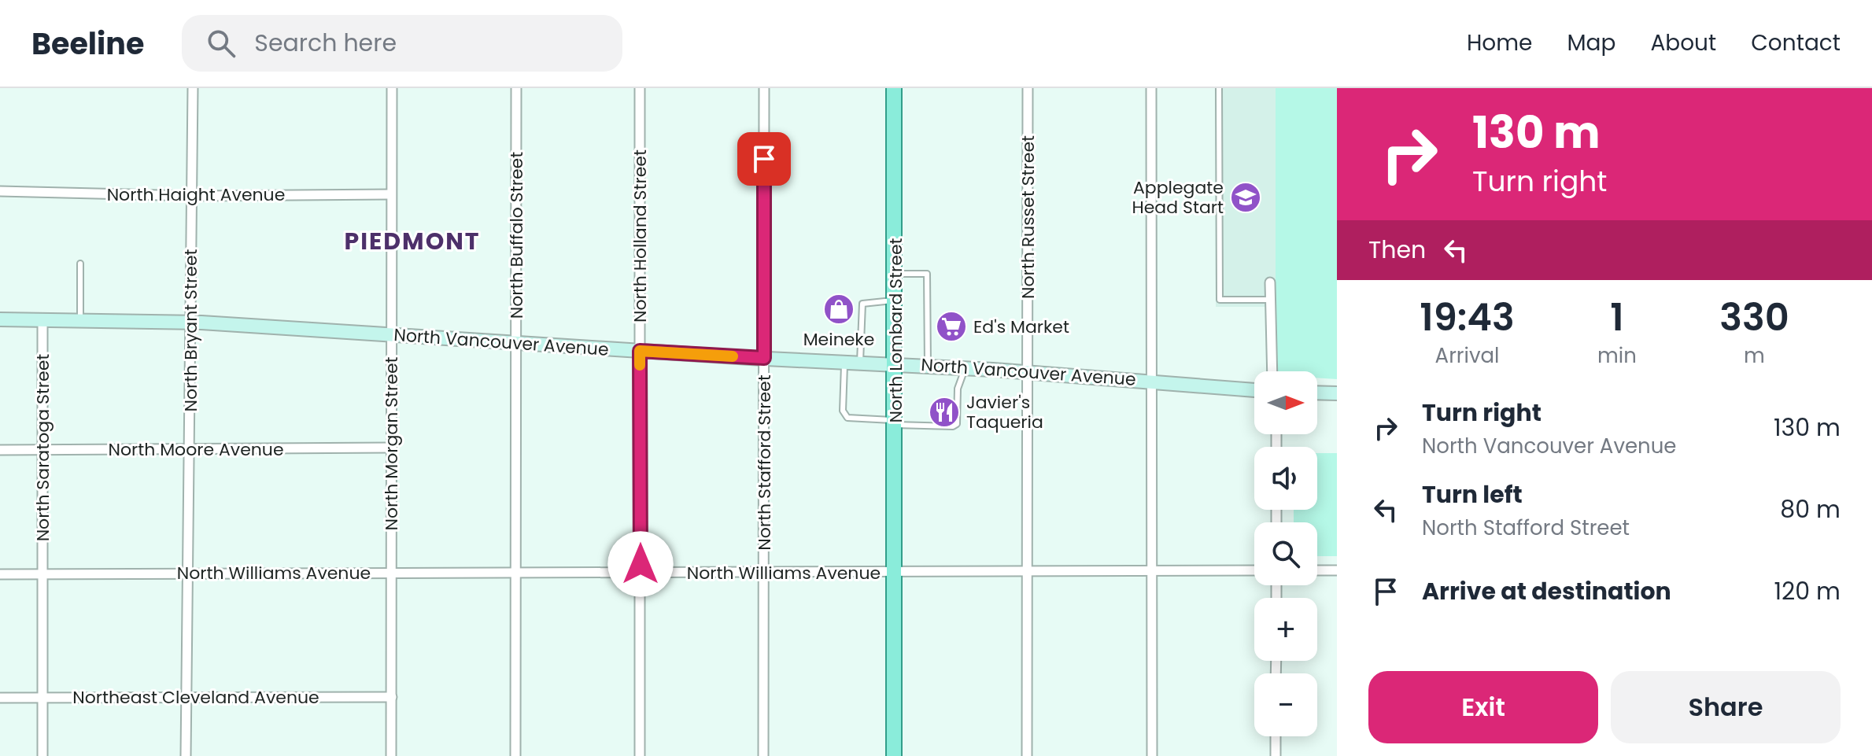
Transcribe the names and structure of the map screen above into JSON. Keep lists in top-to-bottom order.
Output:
{
  "streets": {
    "main road": ["North Lombard Street"],
    "street": [
      "North Haight Avenue",
      "North Russet Street",
      "North Buffalo Street",
      "North Holland Street",
      "North Bryant Street",
      "North Vancouver Avenue",
      "North Morgan Street",
      "North Saratoga Street",
      "North Moore Avenue",
      "North Stafford Street",
      "North Williams Avenue",
      "Northeast Cleveland Avenue"
    ]
  },
  "crossings": [
    ["North Haight Avenue", "North Bryant Street"],
    ["North Haight Avenue", "North Morgan Street"],
    ["North Russet Street", "North Vancouver Avenue"],
    ["North Russet Street", "North Williams Avenue"],
    ["North Buffalo Street", "North Vancouver Avenue"],
    ["North Buffalo Street", "North Williams Avenue"],
    ["North Holland Street", "North Vancouver Avenue"],
    ["North Holland Street", "North Williams Avenue"],
    ["North Bryant Street", "North Vancouver Avenue"],
    ["North Bryant Street", "North Moore Avenue"],
    ["North Bryant Street", "North Williams Avenue"],
    ["North Bryant Street", "Northeast Cleveland Avenue"],
    ["North Lombard Street", "North Vancouver Avenue"],
    ["North Lombard Street", "North Williams Avenue"],
    ["North Vancouver Avenue", "North Morgan Street"],
    ["North Vancouver Avenue", "North Saratoga Street"],
    ["North Vancouver Avenue", "North Stafford Street"],
    ["North Morgan Street", "North Moore Avenue"],
    ["North Morgan Street", "North Williams Avenue"],
    ["North Morgan Street", "Northeast Cleveland Avenue"],
    ["North Saratoga Street", "North Moore Avenue"],
    ["North Saratoga Street", "North Williams Avenue"],
    ["North Saratoga Street", "Northeast Cleveland Avenue"],
    ["North Stafford Street", "North Williams Avenue"]
  ],
  "districts": ["PIEDMONT"],
  "places": {
    "school or university": ["Applegate Head Start"],
    "shop": ["Meineke"],
    "supermarket": ["Ed's Market"],
    "restaurant": ["Javier's Taqueria"]
  },
  "north": "right",
  "page": {
    "header": "Beeline",
    "search": "Search here",
    "nav": [
      "Home",
      "Map",
      "About",
      "Contact"
    ],
    "turn": ["130 m", "Turn right"],
    "then": "Then",
    "eta": [
      "19:43",
      "Arrival",
      "1",
      "min",
      "330",
      "m"
    ],
    "map_buttons": ["+", "−"],
    "list": [
      {
        "name": "Turn right",
        "note": "North Vancouver Avenue",
        "value": "130 m"
      },
      {
        "name": "Turn left",
        "note": "North Stafford Street",
        "value": "80 m"
      },
      {
        "name": "Arrive at destination",
        "value": "120 m"
      }
    ],
    "buttons": ["Exit", "Share"]
  }
}
